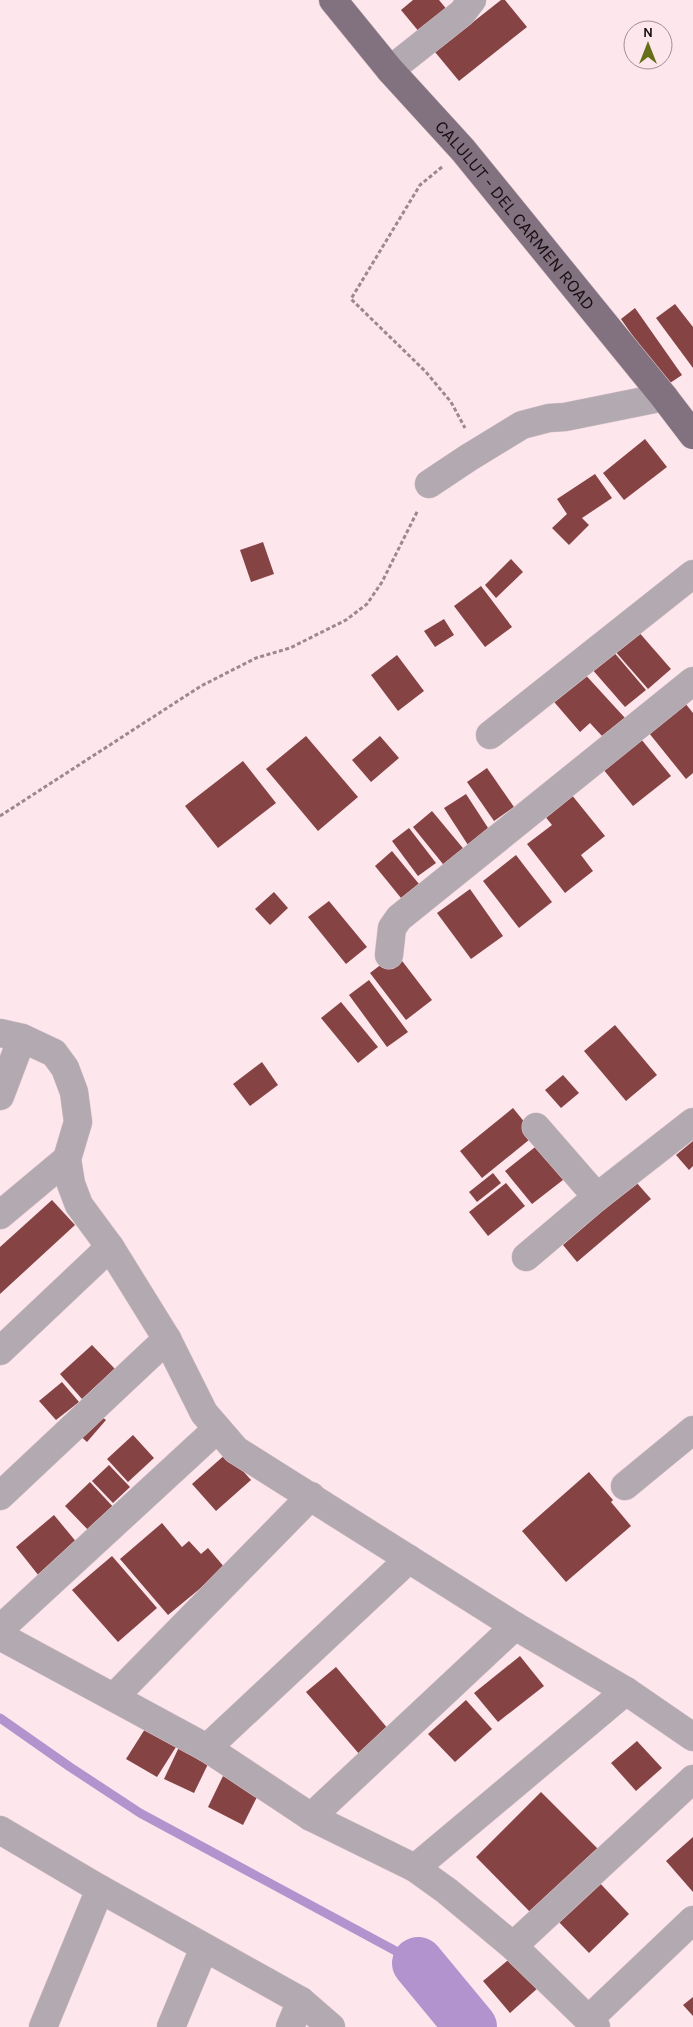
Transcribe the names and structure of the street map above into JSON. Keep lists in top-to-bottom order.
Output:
{
  "streets": {
    "main road": ["CALULUT - DEL CARMEN ROAD"]
  },
  "north": "top"
}
